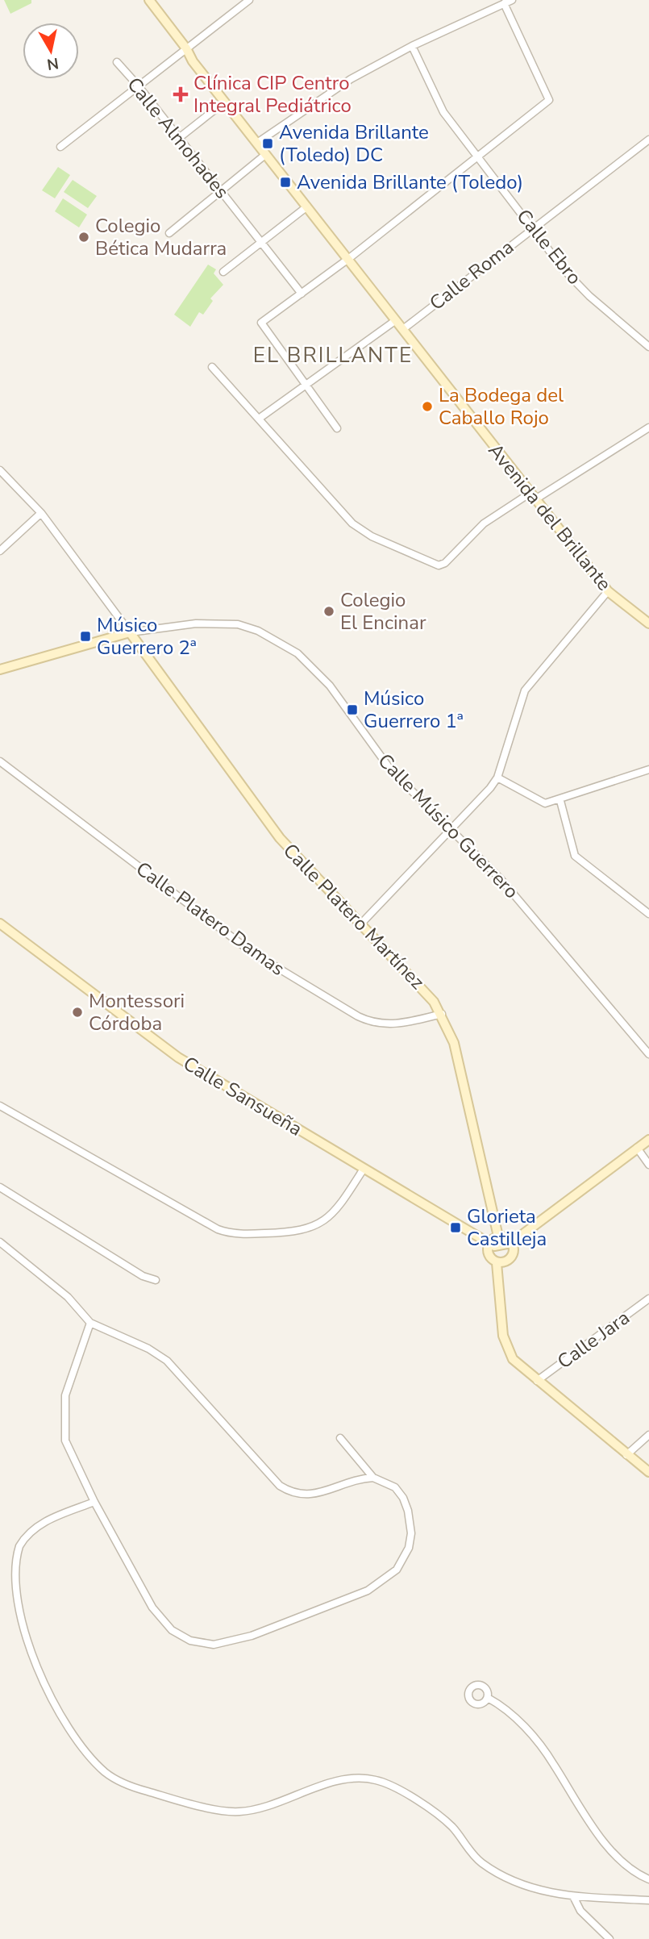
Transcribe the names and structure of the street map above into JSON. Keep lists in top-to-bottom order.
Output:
{
  "streets": {
    "street": [
      "Calle Almohades",
      "Calle Ebro",
      "Calle Roma",
      "Avenida del Brillante",
      "Calle Músico Guerrero",
      "Calle Platero Martínez",
      "Calle Platero Damas",
      "Calle Sansueña",
      "Calle Jara"
    ]
  },
  "crossings": [
    ["Calle Ebro", "Calle Roma"],
    ["Calle Roma", "Avenida del Brillante"],
    ["Calle Músico Guerrero", "Calle Platero Martínez"],
    ["Calle Platero Martínez", "Calle Platero Damas"]
  ],
  "districts": ["EL BRILLANTE"],
  "places": {
    "health": ["Clínica CIP Centro Integral Pediátrico"],
    "transit": [
      "Avenida Brillante (Toledo) DC",
      "Avenida Brillante (Toledo)",
      "Músico Guerrero 2ª",
      "Músico Guerrero 1ª",
      "Glorieta Castilleja"
    ],
    "other": [
      "Colegio Bética Mudarra",
      "La Bodega del Caballo Rojo",
      "Colegio El Encinar",
      "Montessori Córdoba"
    ]
  },
  "north": "bottom"
}
